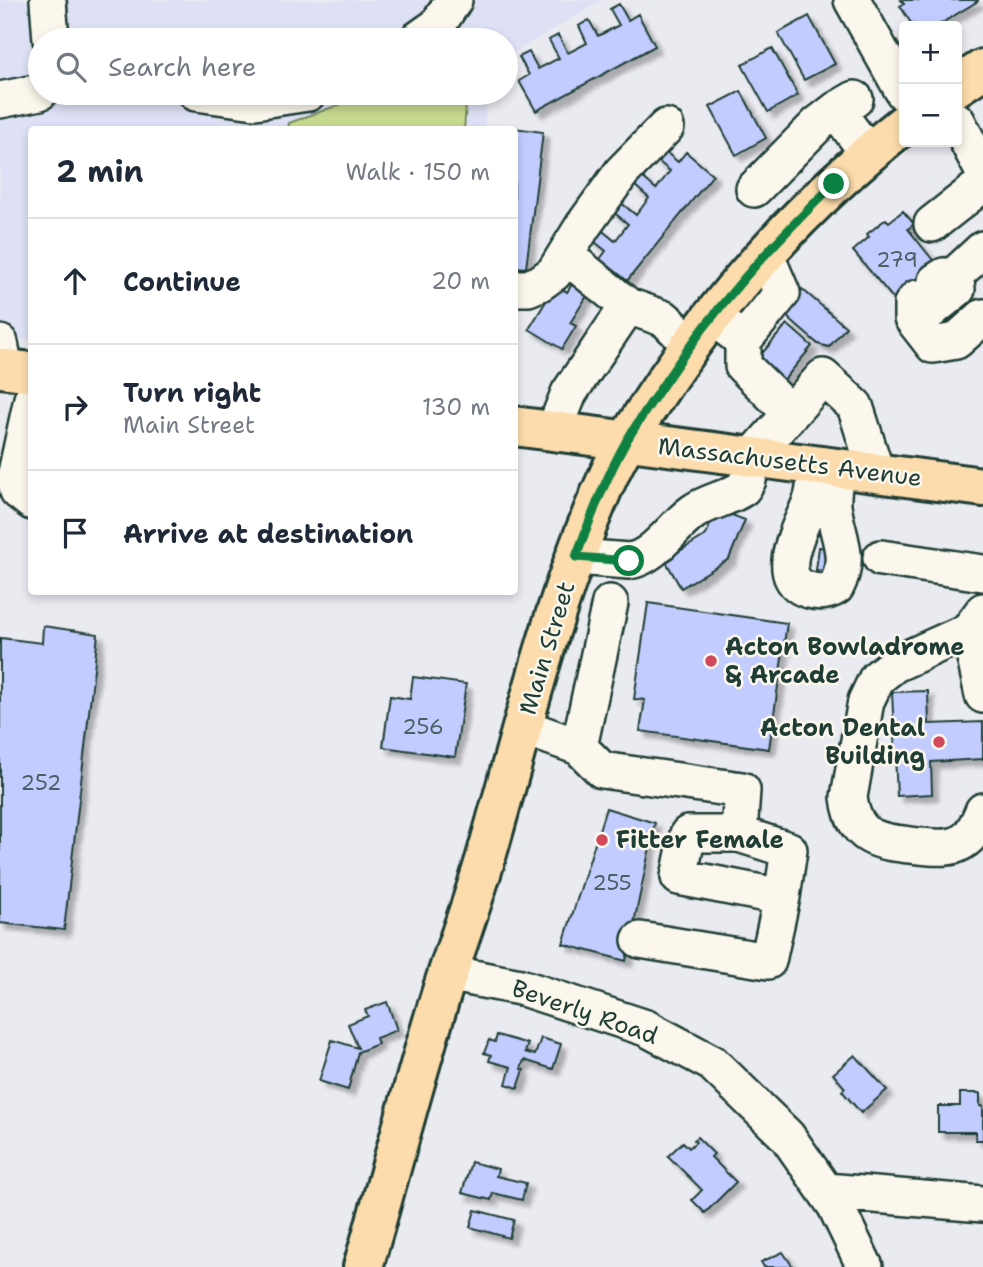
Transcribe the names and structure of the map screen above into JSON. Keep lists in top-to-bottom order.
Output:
{
  "streets": {
    "main road": ["Massachusetts Avenue", "Main Street"],
    "street": ["Beverly Road"]
  },
  "crossings": [
    ["Massachusetts Avenue", "Main Street"],
    ["Main Street", "Beverly Road"]
  ],
  "places": ["Acton Bowladrome & Arcade", "Acton Dental Building", "Fitter Female"],
  "house_numbers": [
    "279",
    "256",
    "252",
    "255"
  ],
  "page": {
    "map_buttons": ["+", "−"],
    "search": "Search here",
    "heading": ["2 min", "Walk · 150 m"],
    "list": [
      ["Continue", "20 m"],
      ["Turn right", "Main Street", "130 m"],
      "Arrive at destination"
    ]
  }
}
